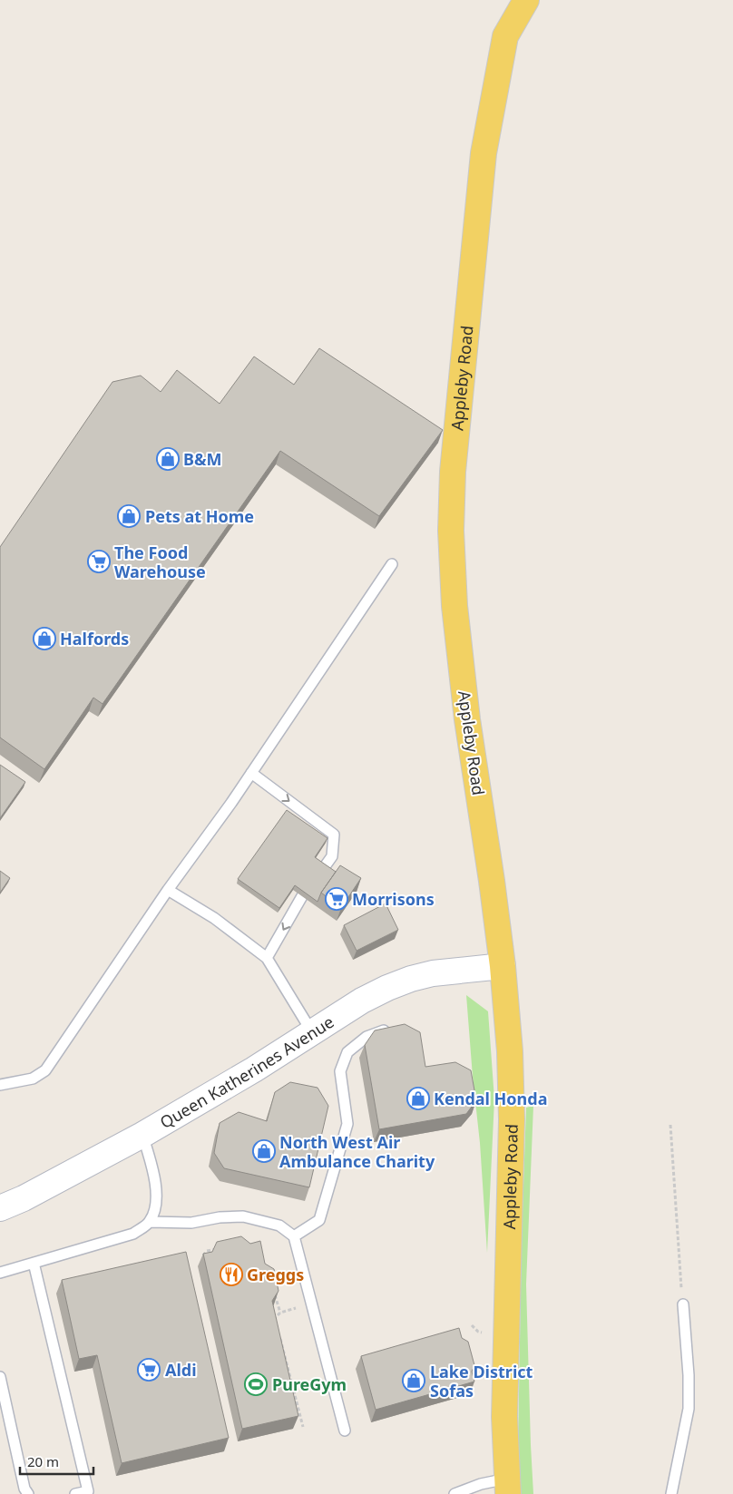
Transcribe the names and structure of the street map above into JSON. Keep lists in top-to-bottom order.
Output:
{
  "streets": {
    "main road": ["Appleby Road"],
    "street": ["Queen Katherines Avenue"]
  },
  "crossings": [
    ["Appleby Road", "Queen Katherines Avenue"]
  ],
  "places": {
    "shop": [
      "B&M",
      "Pets at Home",
      "Halfords",
      "Kendal Honda",
      "North West Air Ambulance Charity",
      "Lake District Sofas"
    ],
    "supermarket": ["The Food Warehouse", "Morrisons", "Aldi"],
    "restaurant": ["Greggs"],
    "sports": ["PureGym"]
  },
  "scale_bar": "20 m"
}
